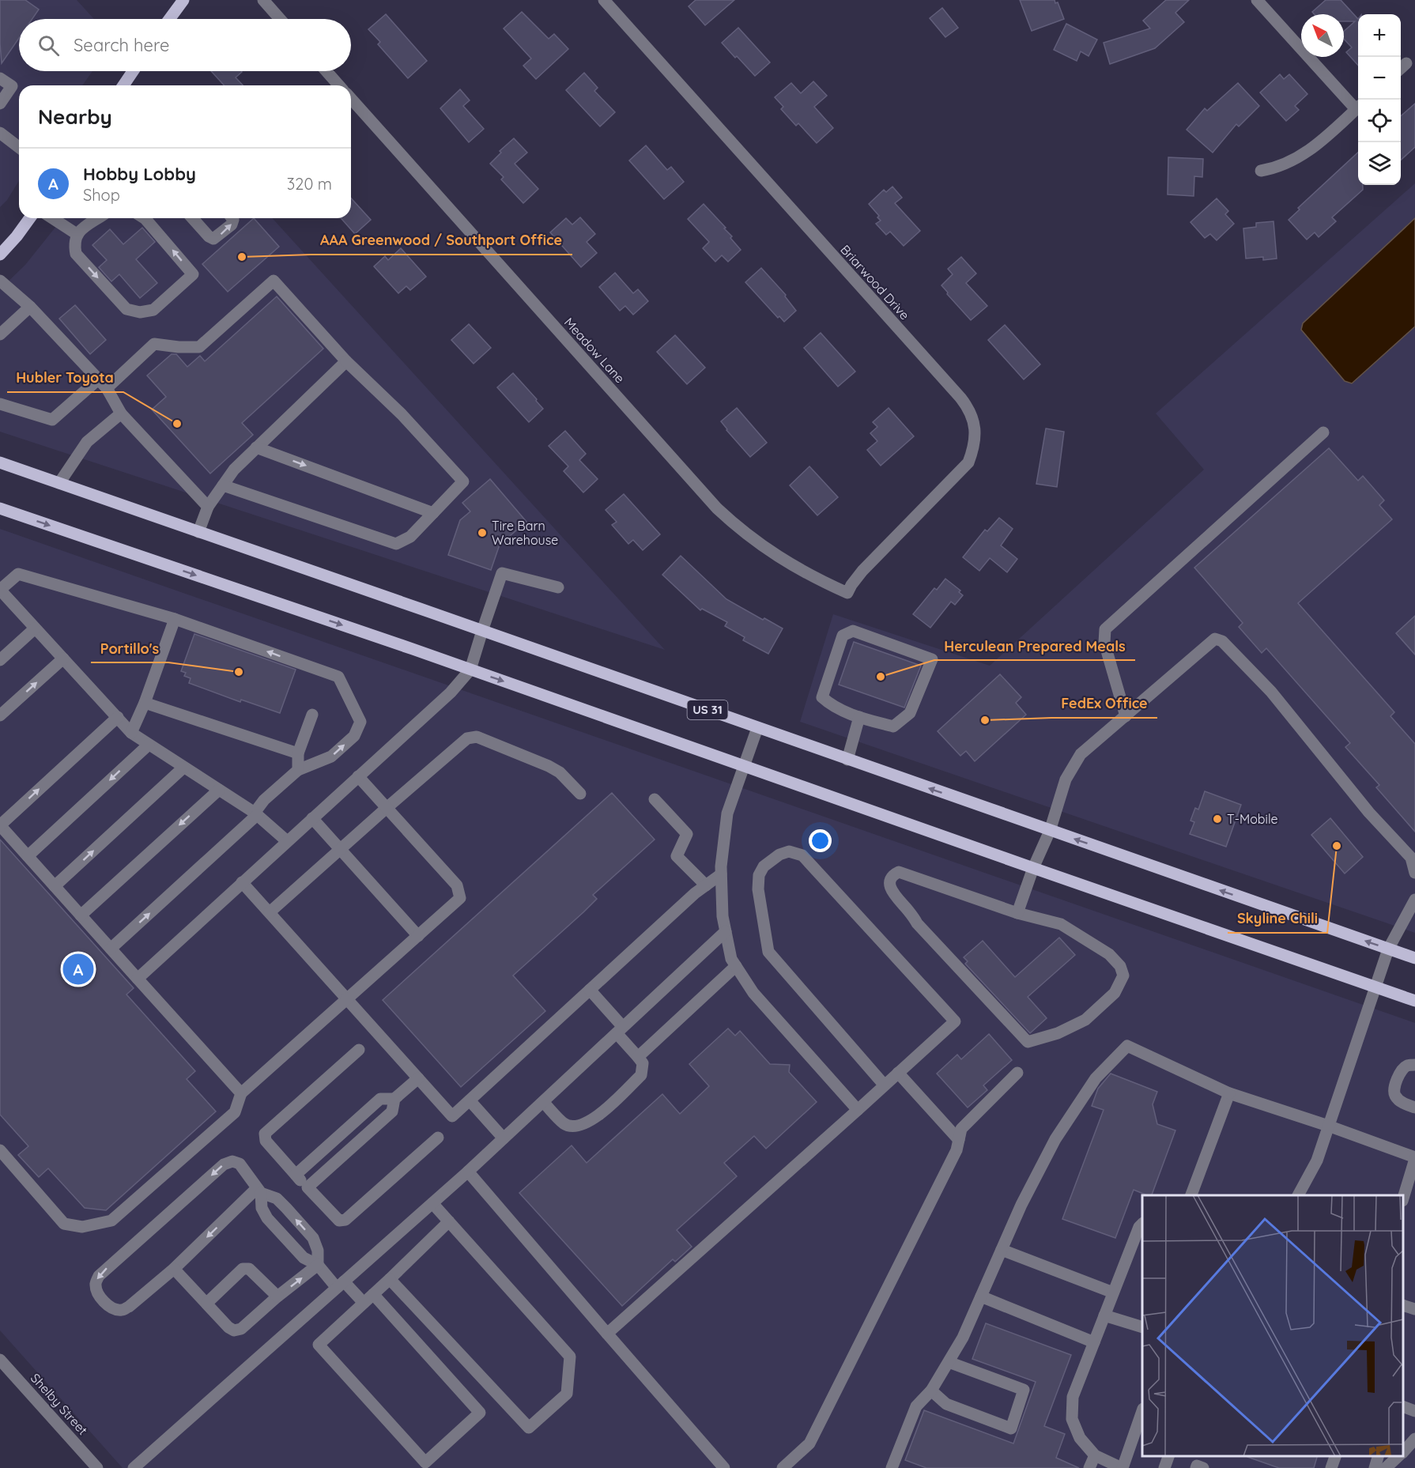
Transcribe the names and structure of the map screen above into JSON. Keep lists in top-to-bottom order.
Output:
{
  "streets": {
    "main road": ["US 31"],
    "street": ["Briarwood Drive", "Meadow Lane", "Shelby Street"]
  },
  "crossings": [
    ["Briarwood Drive", "Meadow Lane"]
  ],
  "places": [
    "AAA Greenwood / Southport Office",
    "Hubler Toyota",
    "Tire Barn Warehouse",
    "Portillo's",
    "Herculean Prepared Meals",
    "FedEx Office",
    "T-Mobile",
    "Skyline Chili"
  ],
  "north": "top left",
  "page": {
    "map_buttons": ["+", "−"],
    "search": "Search here",
    "heading": "Nearby",
    "list": [
      {
        "mark": "A",
        "name": "Hobby Lobby",
        "note": "Shop",
        "value": "320 m"
      }
    ],
    "pins": "A"
  }
}
